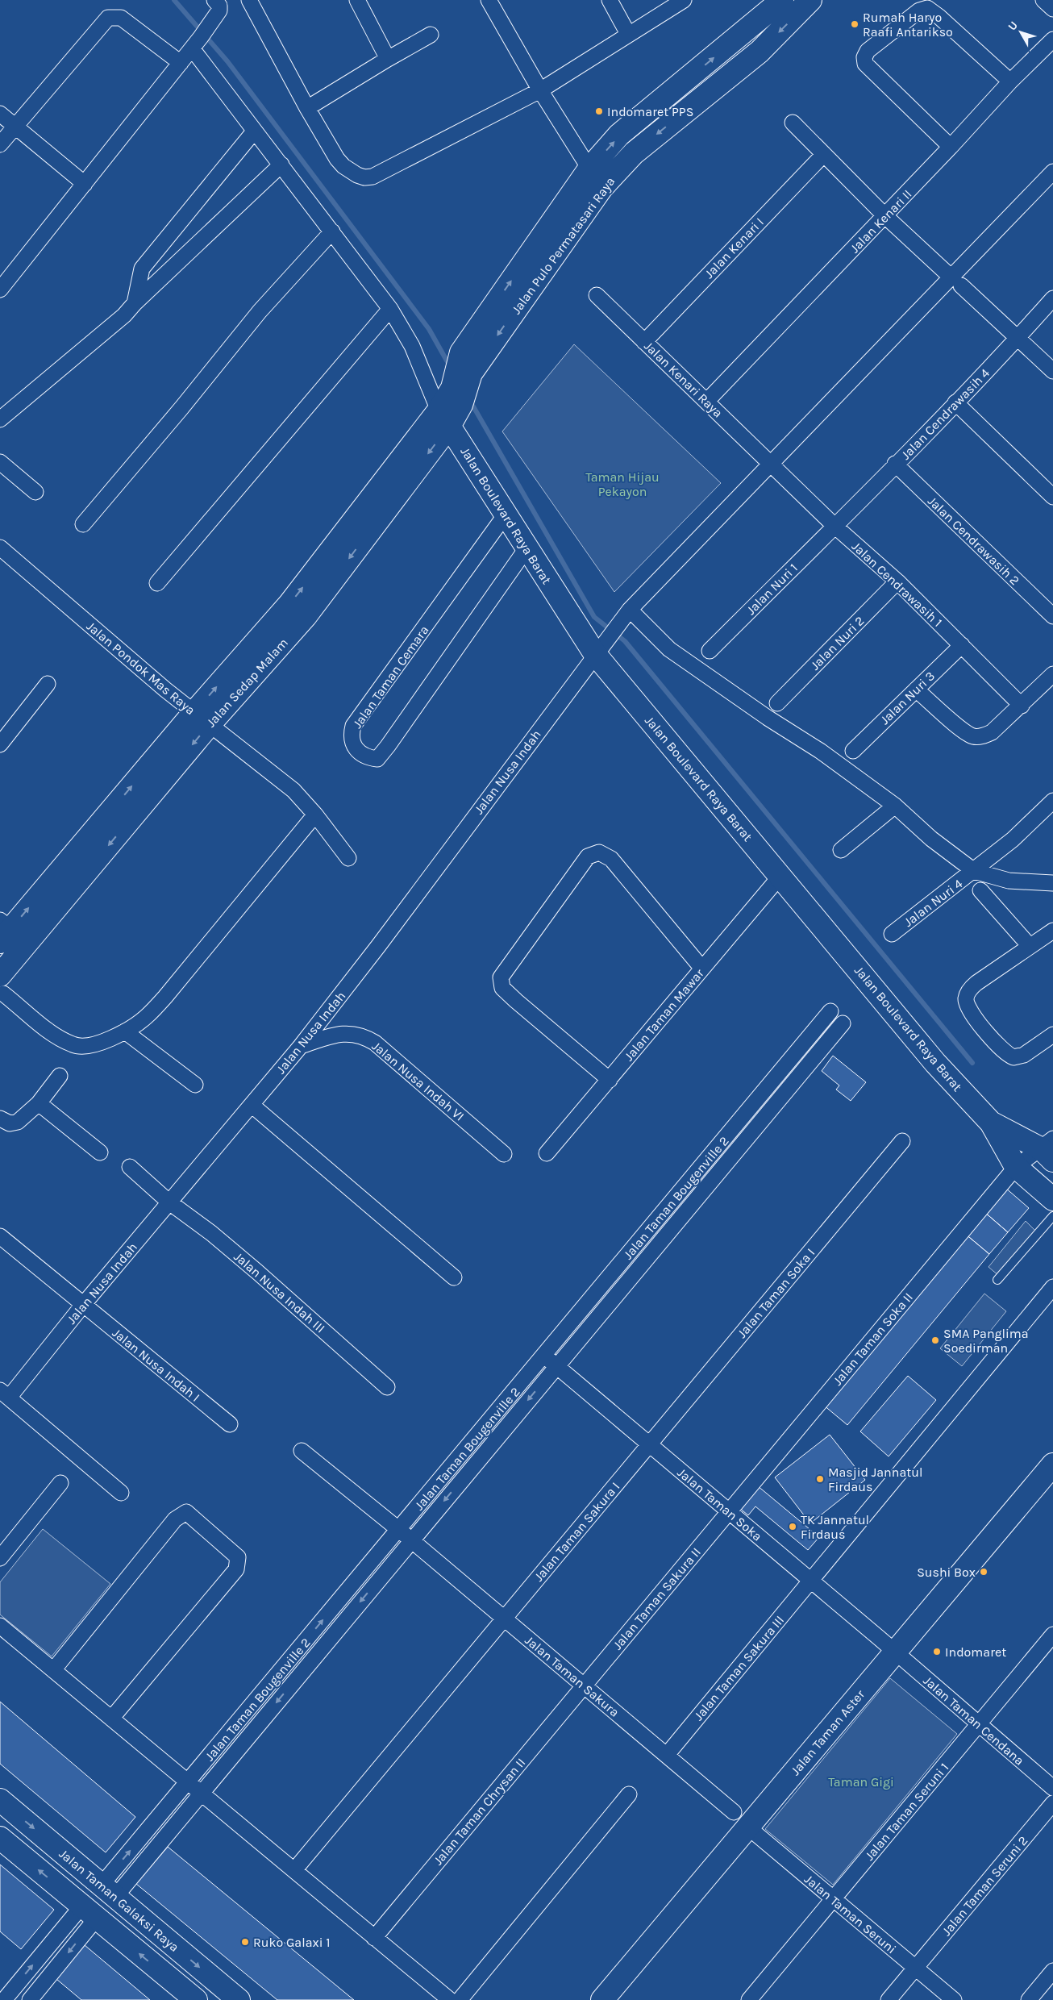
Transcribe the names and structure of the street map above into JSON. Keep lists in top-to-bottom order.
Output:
{
  "streets": {
    "main road": [
      "Jalan Pulo Permatasari Raya",
      "Jalan Boulevard Raya Barat",
      "Jalan Sedap Malam",
      "Jalan Taman Aster",
      "Jalan Taman Galaksi Raya"
    ],
    "street": [
      "Jalan Kenari II",
      "Jalan Kenari I",
      "Jalan Kenari Raya",
      "Jalan Cendrawasih 4",
      "Jalan Cendrawasih 2",
      "Jalan Cendrawasih 1",
      "Jalan Nuri 1",
      "Jalan Nuri 2",
      "Jalan Pondok Mas Raya",
      "Jalan Taman Cemara",
      "Jalan Nuri 3",
      "Jalan Nusa Indah",
      "Jalan Nuri 4",
      "Jalan Taman Mawar",
      "Jalan Nusa Indah VI",
      "Jalan Taman Bougenville 2",
      "Jalan Nusa Indah III",
      "Jalan Taman Soka I",
      "Jalan Taman Soka II",
      "Jalan Nusa Indah I",
      "Jalan Taman Soka",
      "Jalan Taman Sakura I",
      "Jalan Taman Sakura II",
      "Jalan Taman Sakura III",
      "Jalan Taman Sakura",
      "Jalan Taman Cendana",
      "Jalan Taman Chrysan II",
      "Jalan Taman Seruni 1",
      "Jalan Taman Seruni 2",
      "Jalan Taman Seruni"
    ]
  },
  "crossings": [
    ["Jalan Kenari II", "Jalan Kenari Raya"],
    ["Jalan Pulo Permatasari Raya", "Jalan Sedap Malam"],
    ["Jalan Kenari I", "Jalan Kenari Raya"],
    ["Jalan Kenari Raya", "Jalan Cendrawasih 1"],
    ["Jalan Kenari Raya", "Jalan Nusa Indah"],
    ["Jalan Cendrawasih 4", "Jalan Cendrawasih 2"],
    ["Jalan Cendrawasih 4", "Jalan Cendrawasih 1"],
    ["Jalan Cendrawasih 4", "Jalan Nuri 1"],
    ["Jalan Boulevard Raya Barat", "Jalan Taman Cemara"],
    ["Jalan Boulevard Raya Barat", "Jalan Sedap Malam"],
    ["Jalan Boulevard Raya Barat", "Jalan Nusa Indah"],
    ["Jalan Boulevard Raya Barat", "Jalan Taman Mawar"],
    ["Jalan Cendrawasih 1", "Jalan Nuri 1"],
    ["Jalan Cendrawasih 1", "Jalan Nuri 2"],
    ["Jalan Cendrawasih 1", "Jalan Nuri 3"],
    ["Jalan Cendrawasih 1", "Jalan Nusa Indah"],
    ["Jalan Pondok Mas Raya", "Jalan Sedap Malam"],
    ["Jalan Nusa Indah", "Jalan Nusa Indah VI"],
    ["Jalan Nusa Indah", "Jalan Nusa Indah III"],
    ["Jalan Nusa Indah", "Jalan Nusa Indah I"],
    ["Jalan Taman Bougenville 2", "Jalan Taman Soka"],
    ["Jalan Taman Bougenville 2", "Jalan Taman Sakura"],
    ["Jalan Taman Bougenville 2", "Jalan Taman Galaksi Raya"],
    ["Jalan Taman Soka I", "Jalan Taman Soka"],
    ["Jalan Taman Soka I", "Jalan Taman Sakura I"],
    ["Jalan Taman Soka II", "Jalan Taman Soka"],
    ["Jalan Taman Soka II", "Jalan Taman Sakura II"],
    ["Jalan Taman Soka", "Jalan Taman Sakura I"],
    ["Jalan Taman Soka", "Jalan Taman Sakura II"],
    ["Jalan Taman Soka", "Jalan Taman Sakura III"],
    ["Jalan Taman Soka", "Jalan Taman Cendana"],
    ["Jalan Taman Soka", "Jalan Taman Aster"],
    ["Jalan Taman Sakura I", "Jalan Taman Sakura"],
    ["Jalan Taman Sakura II", "Jalan Taman Sakura"],
    ["Jalan Taman Sakura II", "Jalan Taman Chrysan II"],
    ["Jalan Taman Sakura III", "Jalan Taman Sakura"],
    ["Jalan Taman Sakura", "Jalan Taman Aster"],
    ["Jalan Taman Sakura", "Jalan Taman Chrysan II"],
    ["Jalan Taman Sakura", "Jalan Taman Seruni"],
    ["Jalan Taman Cendana", "Jalan Taman Aster"],
    ["Jalan Taman Cendana", "Jalan Taman Seruni 1"],
    ["Jalan Taman Aster", "Jalan Taman Seruni"],
    ["Jalan Taman Seruni 1", "Jalan Taman Seruni"],
    ["Jalan Taman Seruni 2", "Jalan Taman Seruni"]
  ],
  "parks": ["Taman Hijau Pekayon", "Taman Gigi"],
  "places": [
    "Rumah Haryo Raafi Antarikso",
    "Indomaret PPS",
    "SMA Panglima Soedirman",
    "Masjid Jannatul Firdaus",
    "TK Jannatul Firdaus",
    "Sushi Box",
    "Indomaret",
    "Ruko Galaxi 1"
  ],
  "north": "top left"
}
